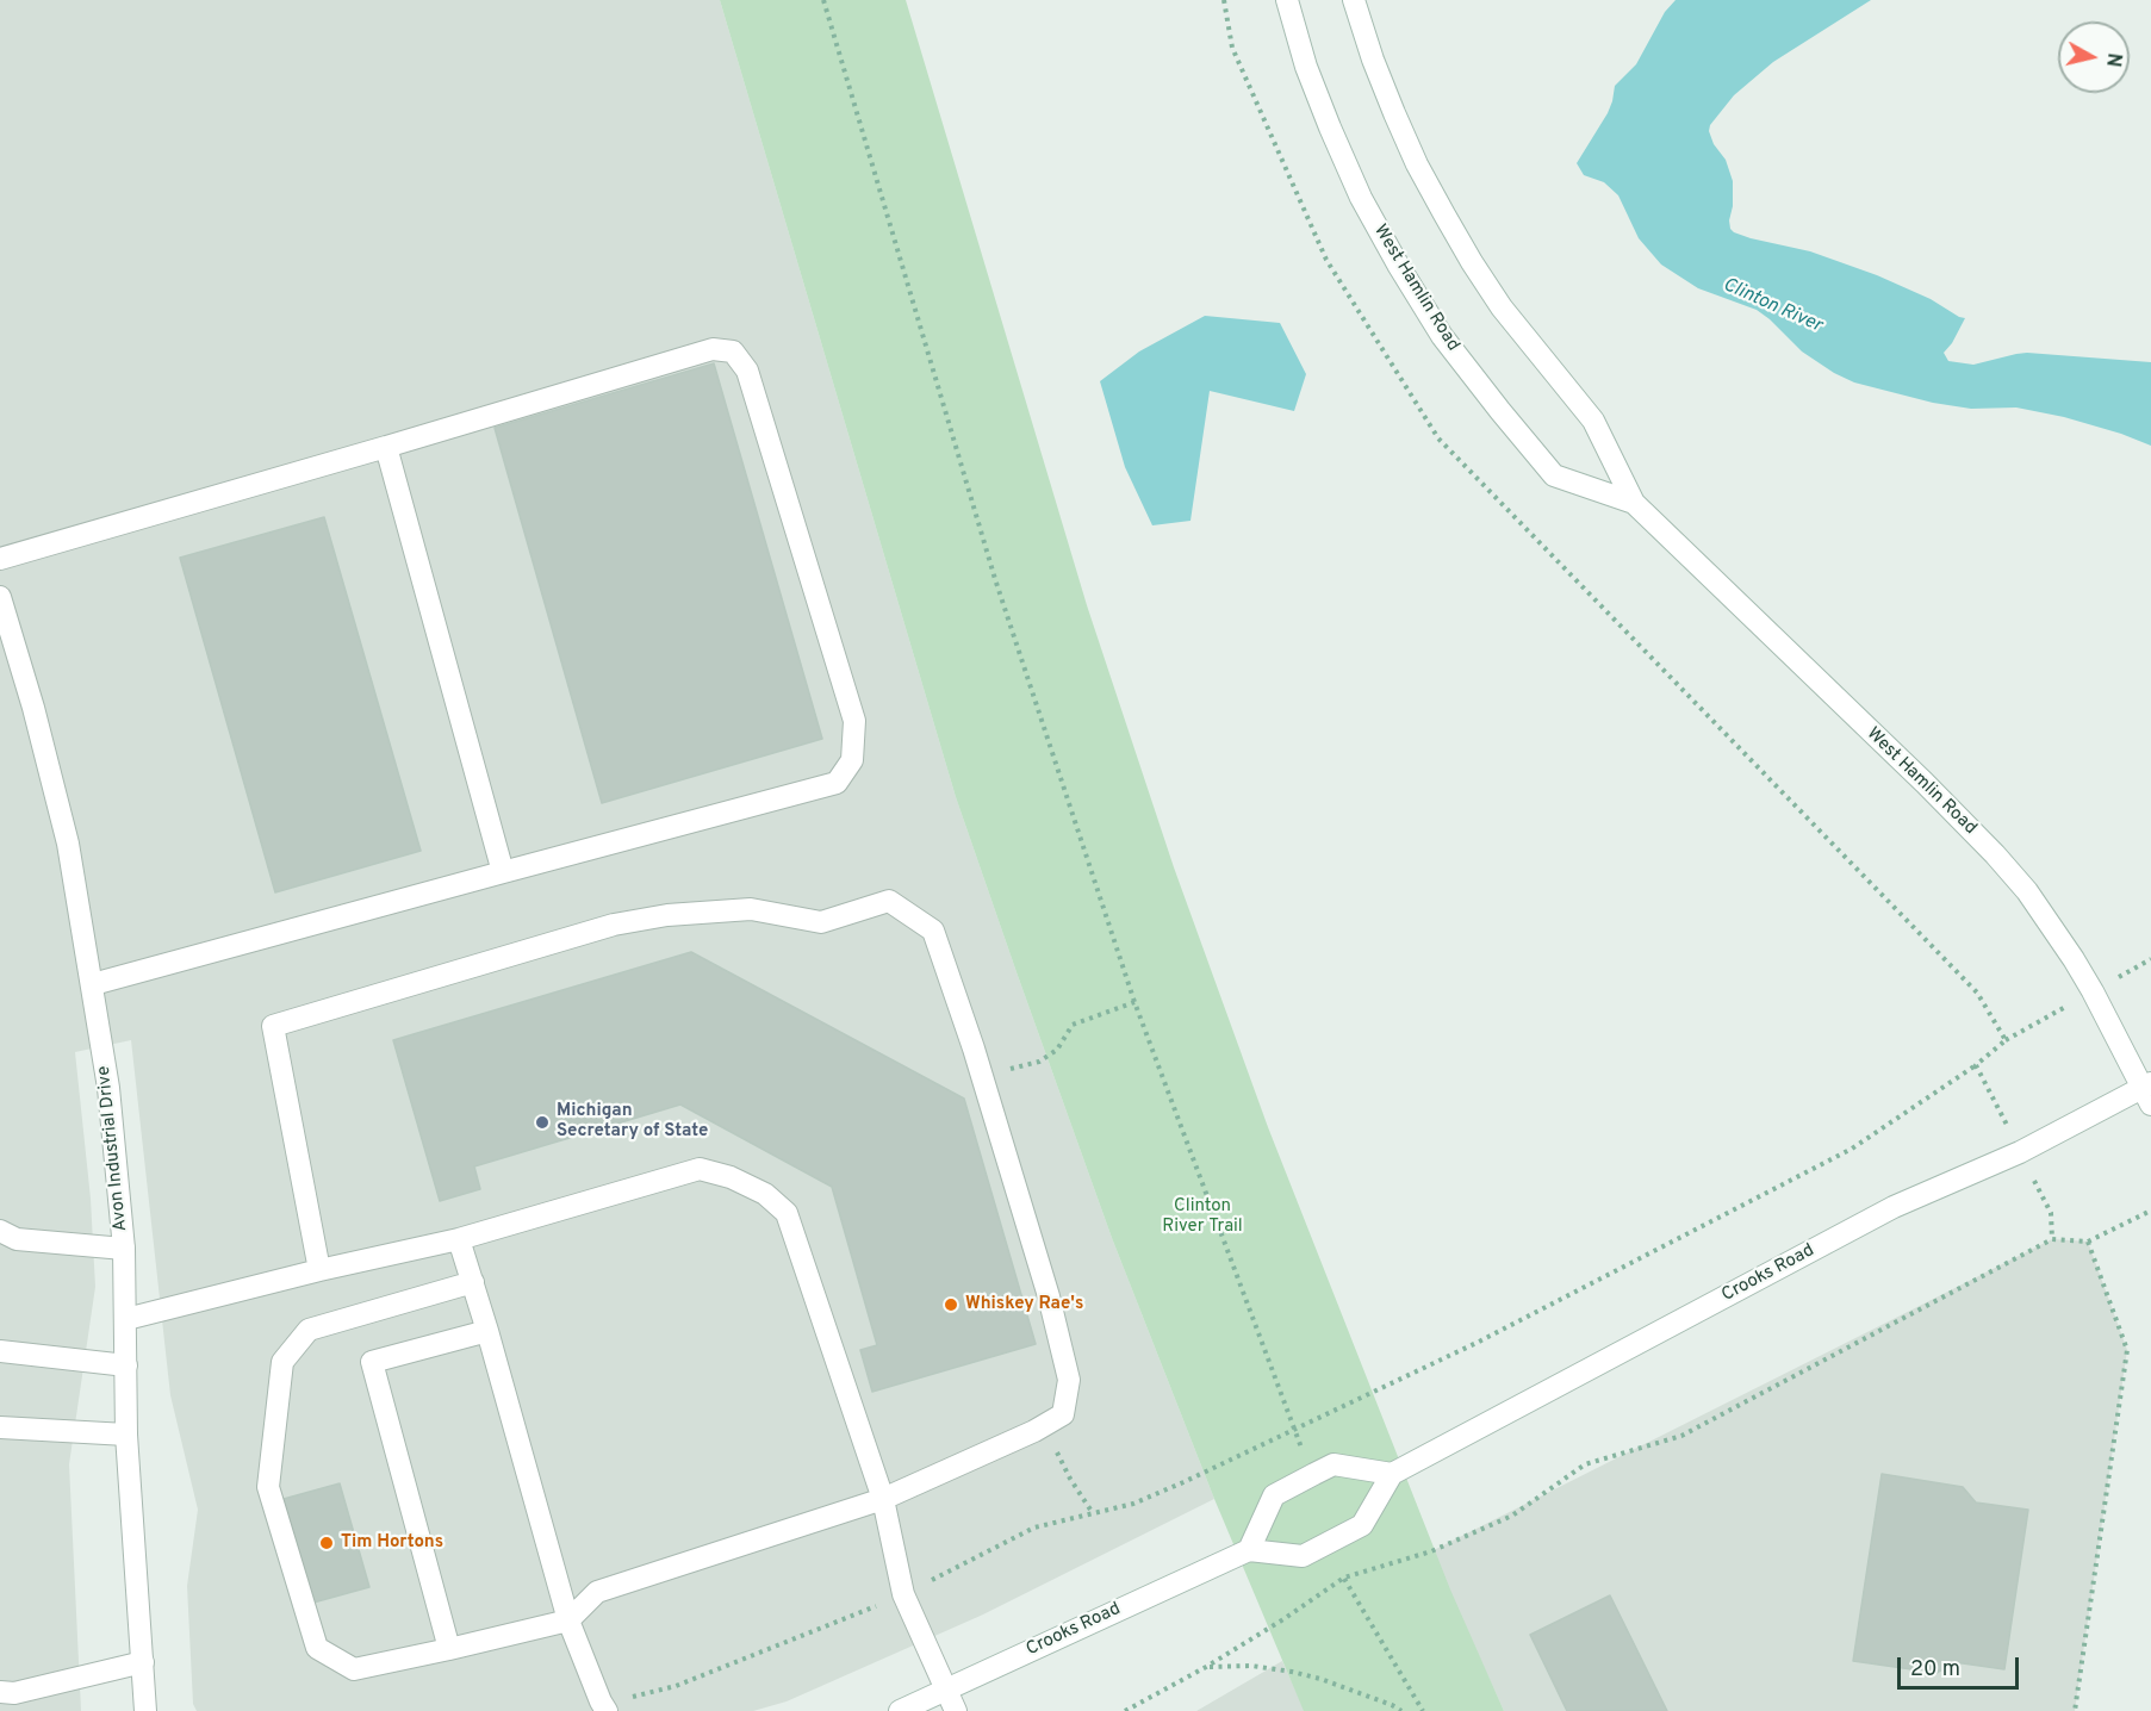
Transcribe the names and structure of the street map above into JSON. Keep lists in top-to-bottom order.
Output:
{
  "streets": {
    "main road": ["West Hamlin Road", "Avon Industrial Drive", "Crooks Road"]
  },
  "crossings": [
    ["West Hamlin Road", "Crooks Road"]
  ],
  "water": ["Clinton River"],
  "parks": ["Clinton River Trail"],
  "places": ["Michigan Secretary of State", "Whiskey Rae's", "Tim Hortons"],
  "scale_bar": "20 m",
  "north": "right"
}
